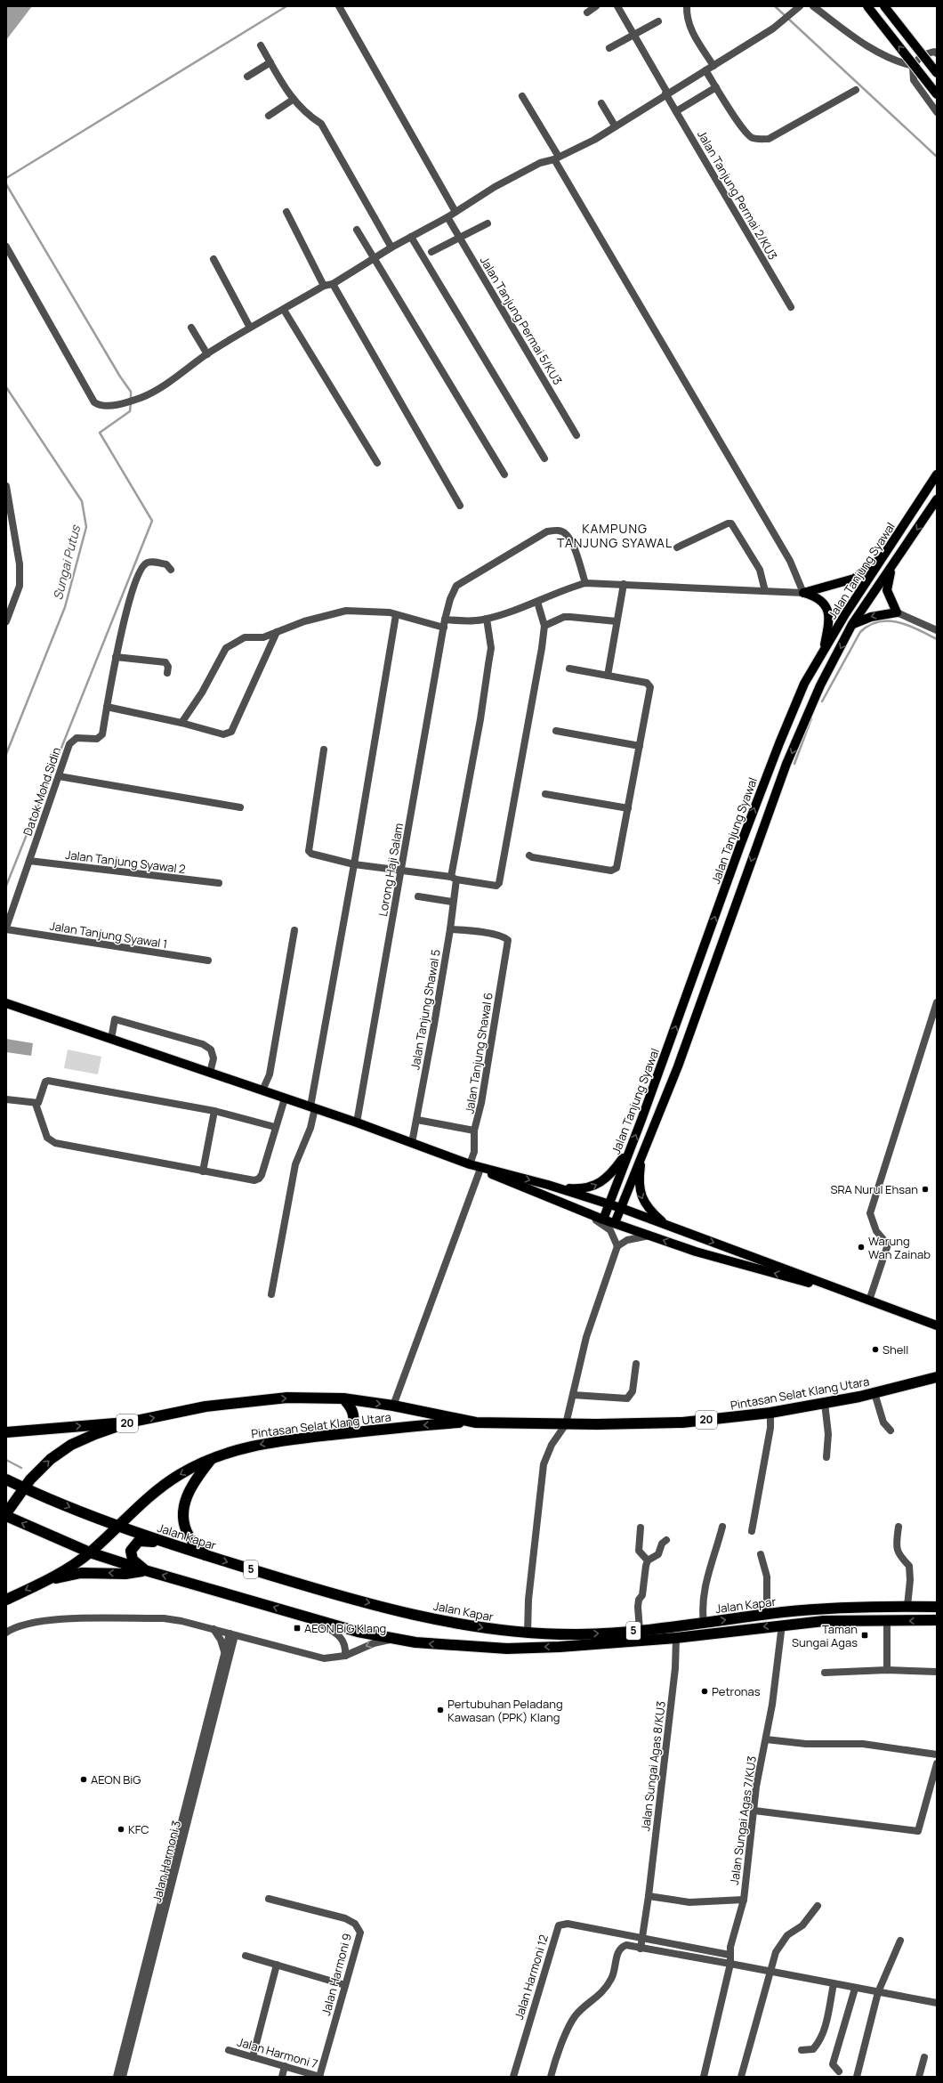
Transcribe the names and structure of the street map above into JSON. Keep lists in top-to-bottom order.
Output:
{
  "streets": {
    "highway": [
      "Pintasan Selat Klang Utara",
      "20",
      "Jalan Kapar",
      "5"
    ],
    "main road": ["Jalan Tanjung Syawal"],
    "street": [
      "Jalan Tanjung Permai 2/KU3",
      "Jalan Tanjung Permai 5/KU3",
      "Datok Mohd Sidin",
      "Jalan Tanjung Syawal 2",
      "Lorong Haji Salam",
      "Jalan Tanjung Syawal 1",
      "Jalan Tanjung Shawal 5",
      "Jalan Tanjung Shawal 6",
      "Jalan Sungai Agas 8/KU3",
      "Jalan Sungai Agas 7/KU3",
      "Jalan Harmoni 3",
      "Jalan Harmoni 9",
      "Jalan Harmoni 12",
      "Jalan Harmoni 7"
    ]
  },
  "crossings": [
    ["Datok Mohd Sidin", "Jalan Tanjung Syawal 2"],
    ["Datok Mohd Sidin", "Jalan Tanjung Syawal 1"],
    ["Jalan Tanjung Shawal 5", "Jalan Tanjung Shawal 6"],
    ["Pintasan Selat Klang Utara", "Jalan Kapar"],
    ["Jalan Kapar", "Jalan Sungai Agas 8/KU3"],
    ["Jalan Kapar", "Jalan Sungai Agas 7/KU3"],
    ["Jalan Sungai Agas 8/KU3", "Jalan Harmoni 12"],
    ["Jalan Harmoni 9", "Jalan Harmoni 7"]
  ],
  "districts": ["KAMPUNG TANJUNG SYAWAL"],
  "water": ["Sungai Putus"],
  "places": {
    "other": [
      "SRA Nurul Ehsan",
      "Warung Wan Zainab",
      "Shell",
      "Petronas",
      "Pertubuhan Peladang Kawasan (PPK) Klang",
      "AEON BiG",
      "KFC"
    ],
    "transit": ["AEON BiG Klang", "Taman Sungai Agas"]
  }
}
